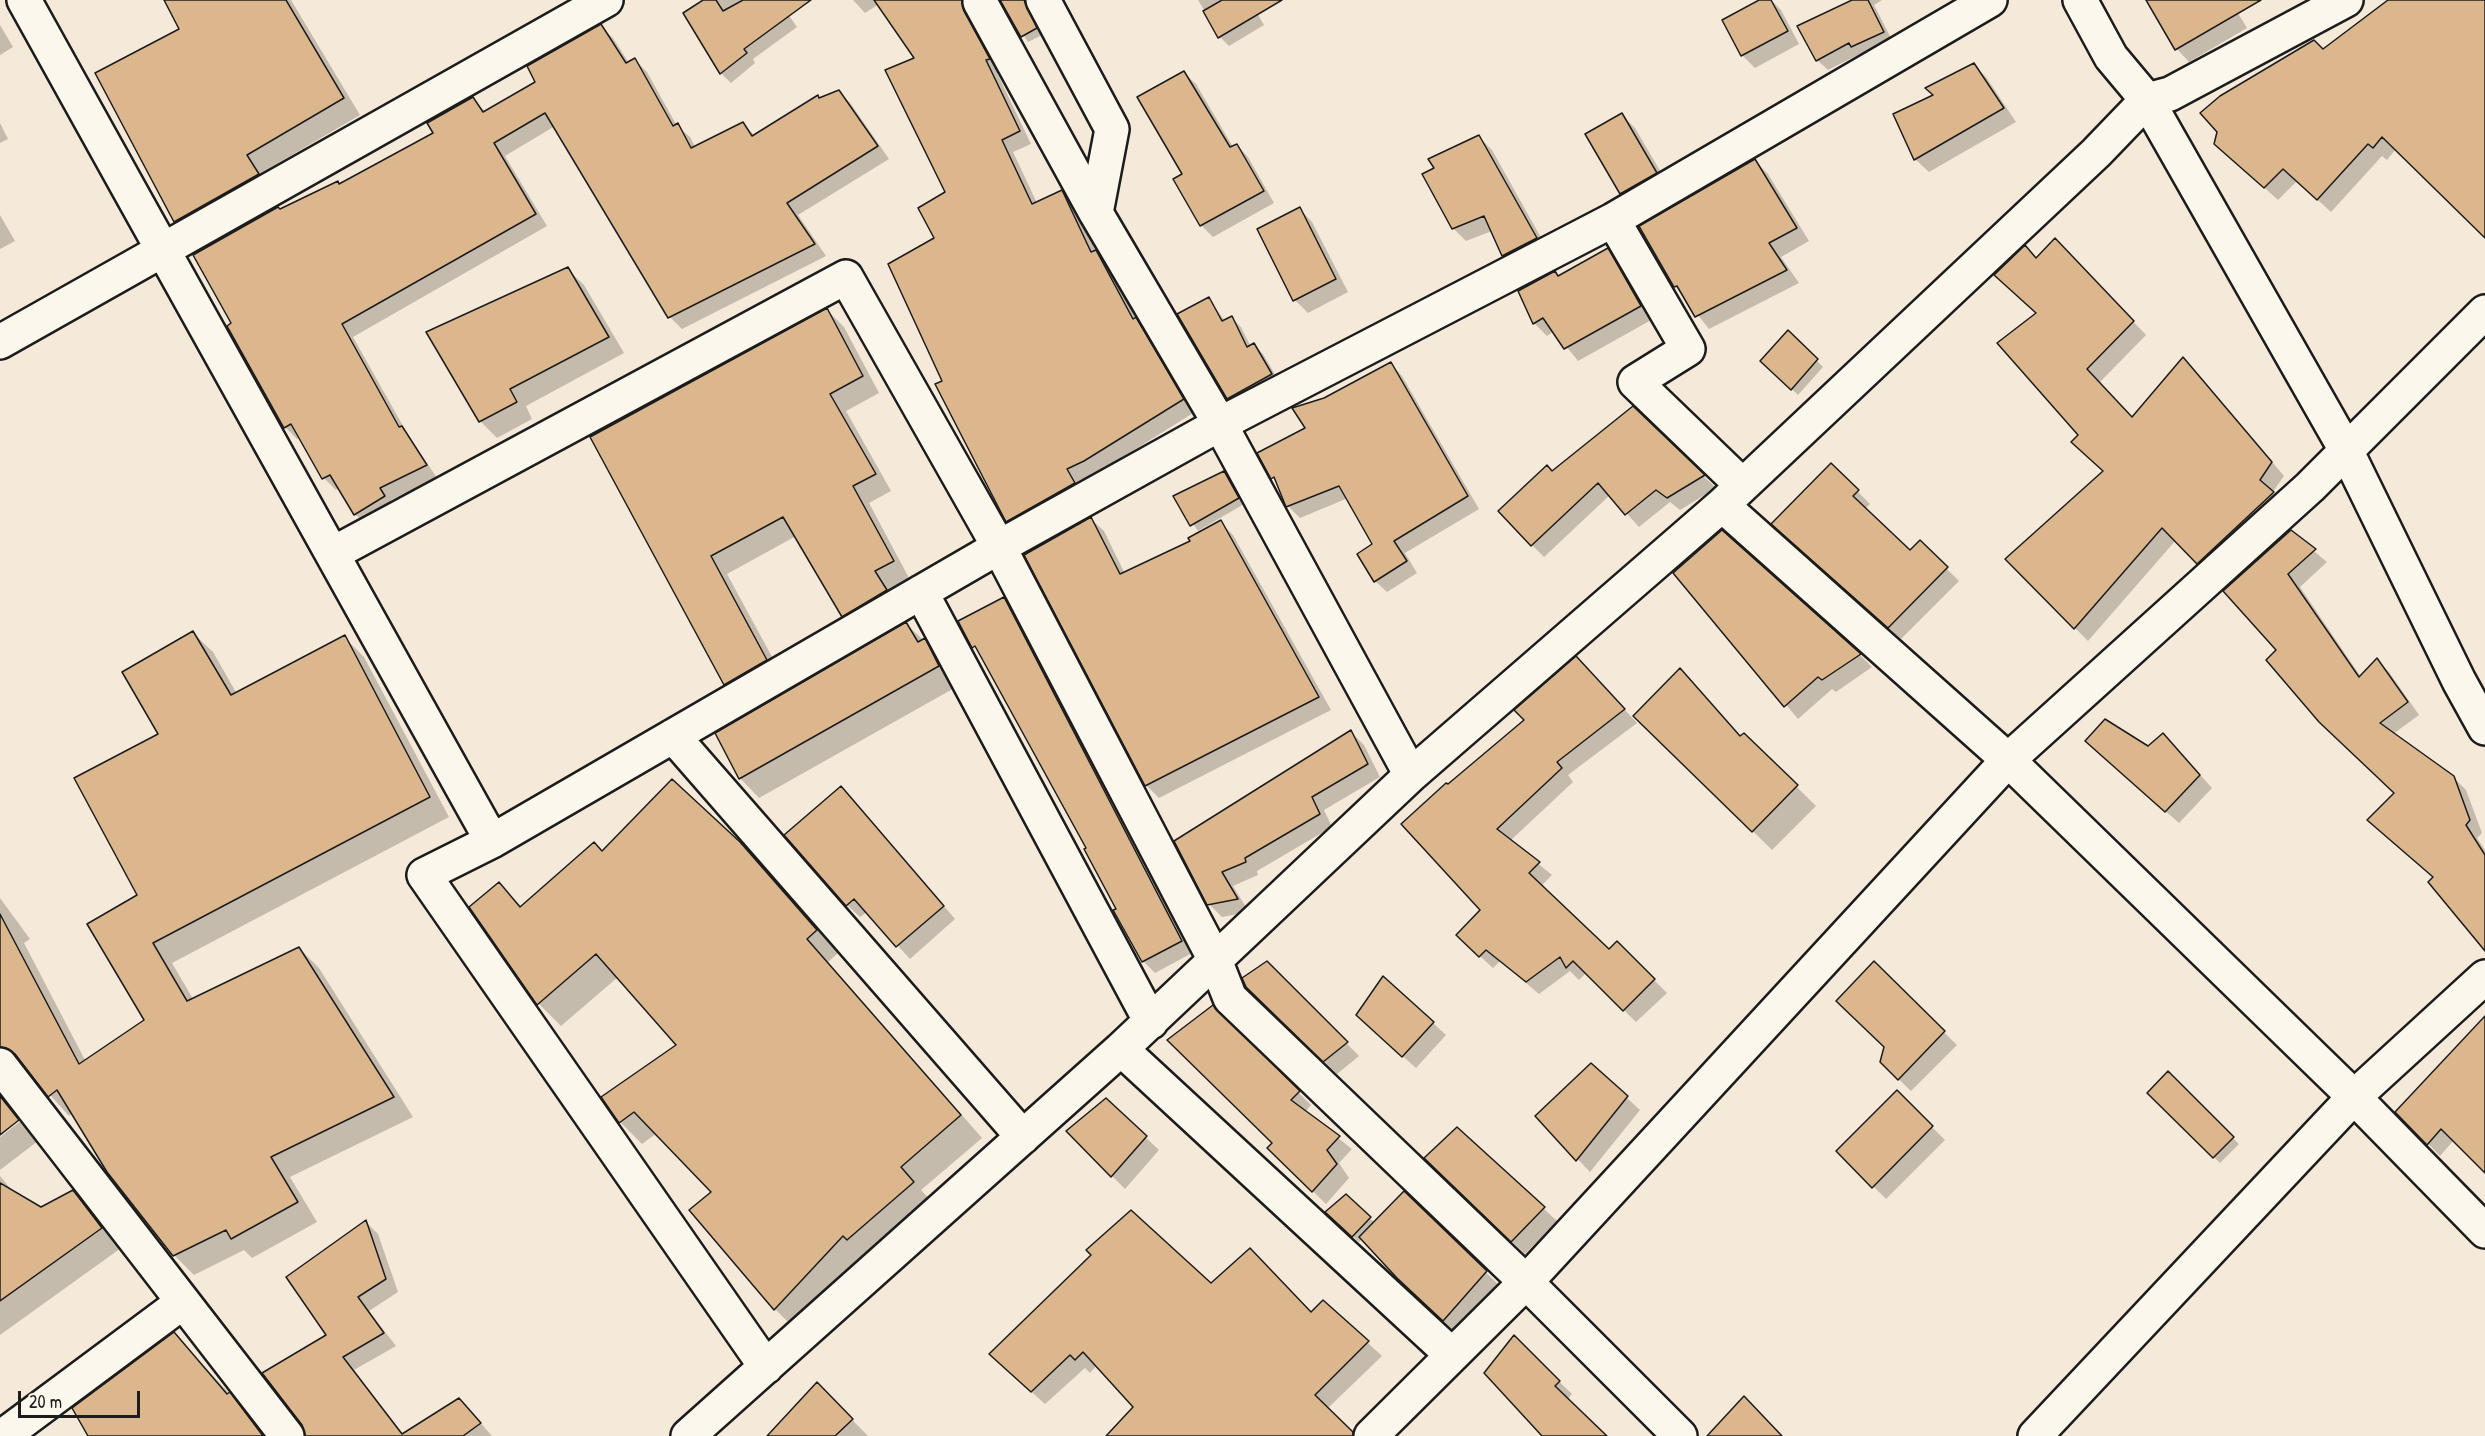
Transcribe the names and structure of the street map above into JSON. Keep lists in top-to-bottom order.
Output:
{
  "scale_bar": "20 m"
}
